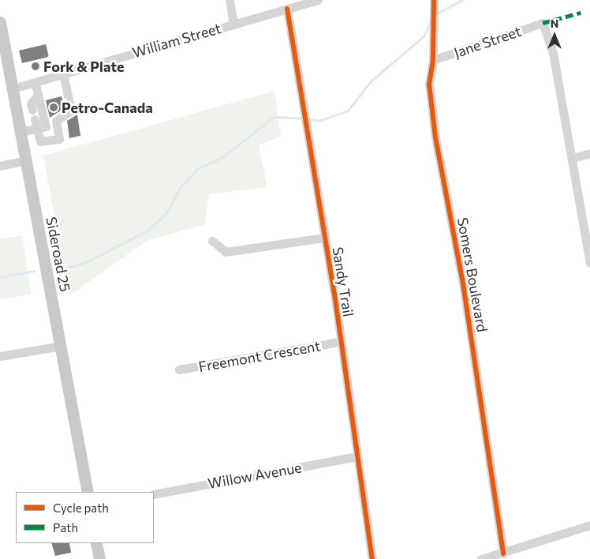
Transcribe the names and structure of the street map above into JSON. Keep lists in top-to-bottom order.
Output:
{
  "streets": {
    "main road": ["Sideroad 25"],
    "street": [
      "William Street",
      "Jane Street",
      "Somers Boulevard",
      "Sandy Trail",
      "Freemont Crescent",
      "Willow Avenue"
    ]
  },
  "crossings": [
    ["William Street", "Sideroad 25"],
    ["William Street", "Sandy Trail"],
    ["Jane Street", "Somers Boulevard"],
    ["Sandy Trail", "Freemont Crescent"],
    ["Sandy Trail", "Willow Avenue"]
  ],
  "places": ["Fork & Plate", "Petro-Canada"],
  "legend": ["Cycle path", "Path"],
  "north": "top"
}
